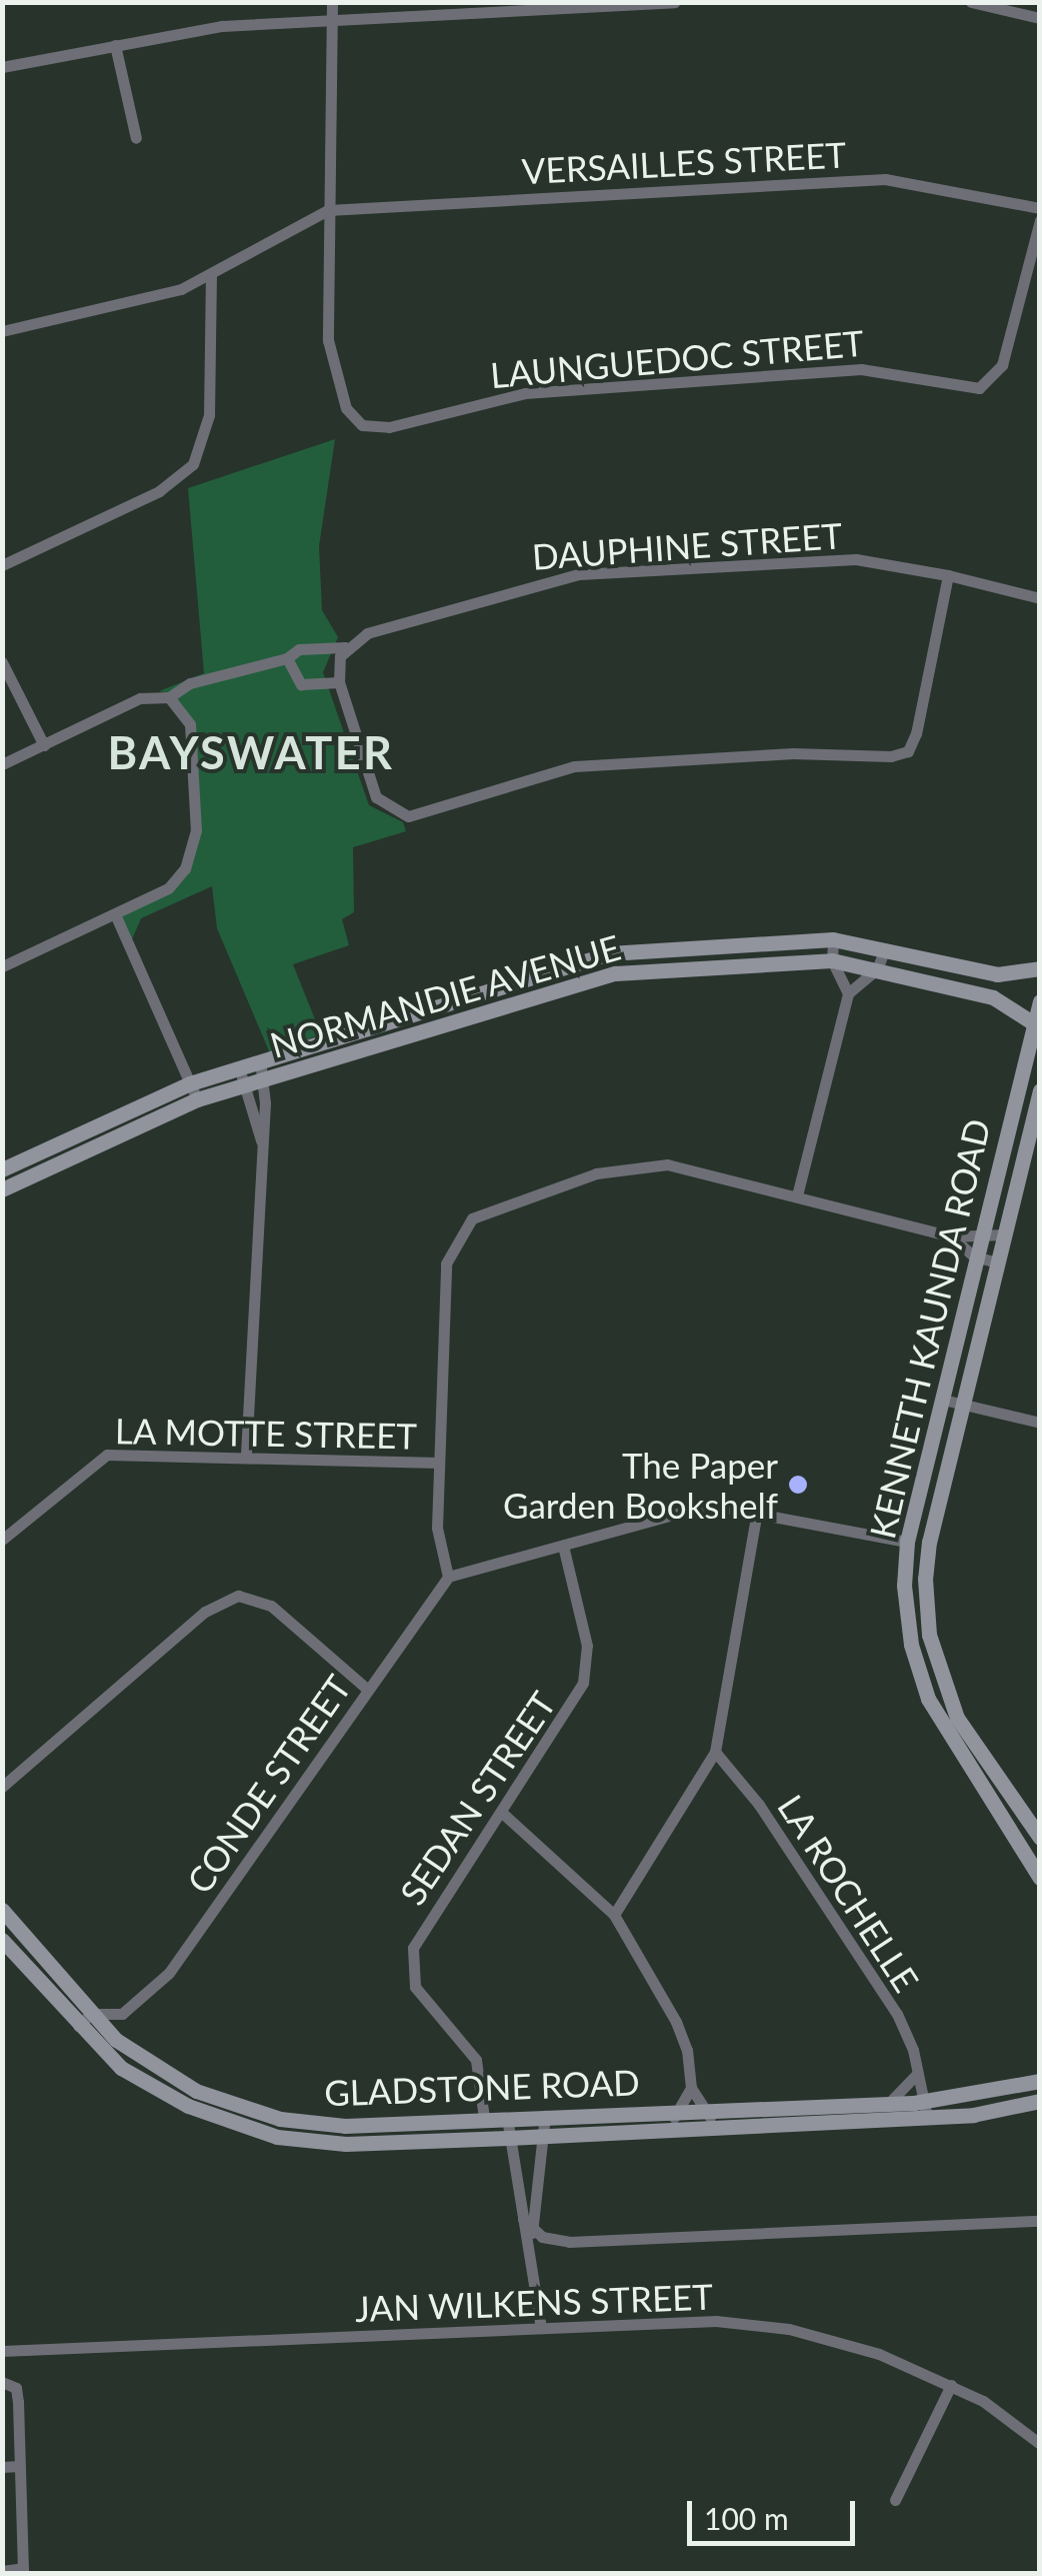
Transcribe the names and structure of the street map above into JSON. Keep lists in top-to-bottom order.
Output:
{
  "streets": {
    "street": [
      "VERSAILLES STREET",
      "LAUNGUEDOC STREET",
      "DAUPHINE STREET",
      "NORMANDIE AVENUE",
      "KENNETH KAUNDA ROAD",
      "LA MOTTE STREET",
      "CONDE STREET",
      "SEDAN STREET",
      "LA ROCHELLE",
      "GLADSTONE ROAD",
      "JAN WILKENS STREET"
    ]
  },
  "crossings": [
    ["VERSAILLES STREET", "LAUNGUEDOC STREET"],
    ["NORMANDIE AVENUE", "KENNETH KAUNDA ROAD"],
    ["KENNETH KAUNDA ROAD", "LA MOTTE STREET"],
    ["LA MOTTE STREET", "CONDE STREET"],
    ["SEDAN STREET", "GLADSTONE ROAD"],
    ["LA ROCHELLE", "GLADSTONE ROAD"]
  ],
  "districts": ["BAYSWATER"],
  "places": ["The Paper Garden Bookshelf"],
  "scale_bar": "100 m"
}
